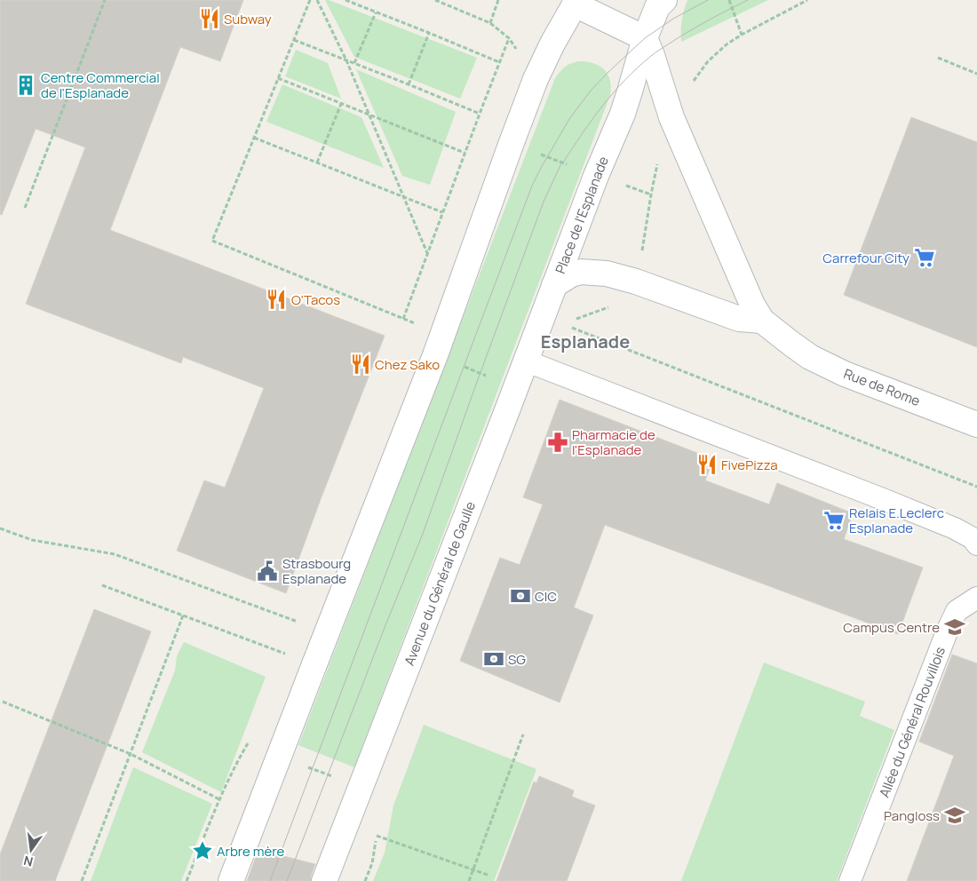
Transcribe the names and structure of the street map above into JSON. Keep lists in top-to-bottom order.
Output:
{
  "streets": {
    "street": ["Place de l'Esplanade", "Rue de Rome", "Avenue du Général de Gaulle"],
    "lane": ["Allée du Général Rouvillois"]
  },
  "crossings": [
    ["Place de l'Esplanade", "Rue de Rome"],
    ["Place de l'Esplanade", "Avenue du Général de Gaulle"]
  ],
  "districts": ["Esplanade"],
  "places": {
    "restaurant": [
      "Subway",
      "O'Tacos",
      "Chez Sako",
      "FivePizza"
    ],
    "building": ["Centre Commercial de l'Esplanade"],
    "supermarket": ["Carrefour City", "Relais E.Leclerc Esplanade"],
    "pharmacy": ["Pharmacie de l'Esplanade"],
    "public building": ["Strasbourg Esplanade"],
    "bank": ["CIC", "SG"],
    "school or university": ["Campus Centre", "Pangloss"],
    "place": ["Arbre mère"]
  },
  "north": "bottom"
}
